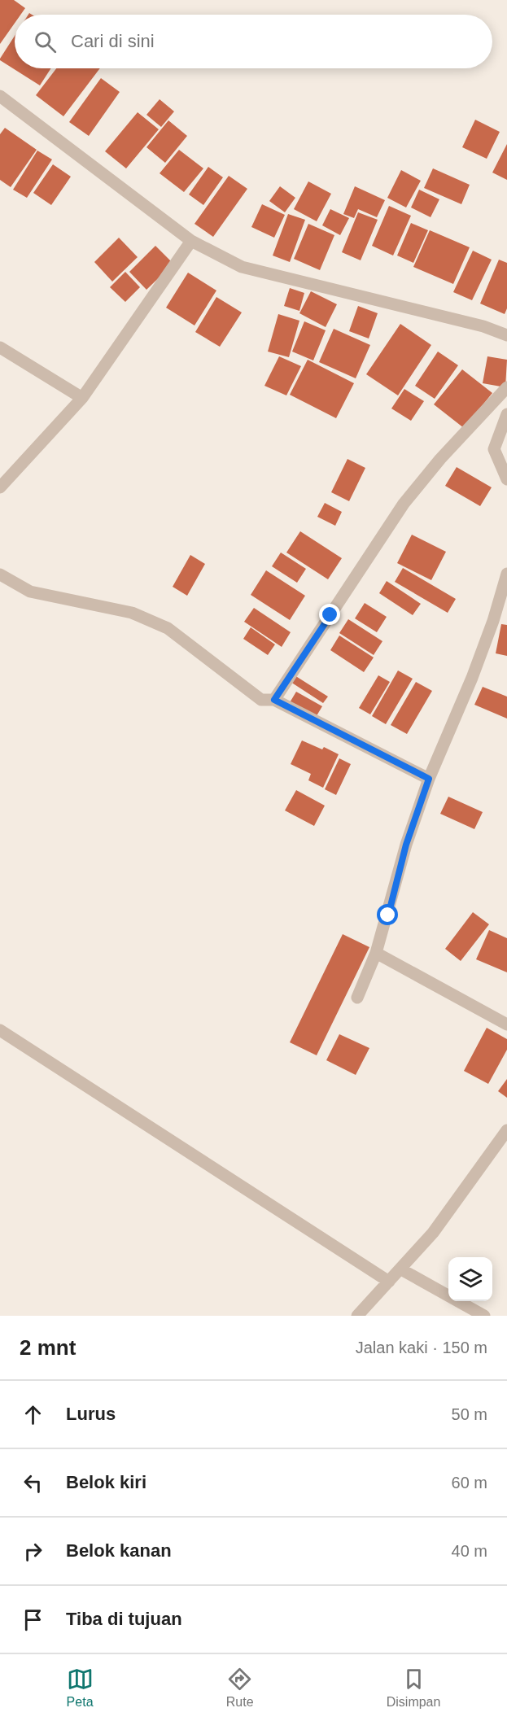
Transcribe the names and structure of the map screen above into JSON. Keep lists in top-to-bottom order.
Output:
{
  "page": {
    "search": "Cari di sini",
    "heading": ["2 mnt", "Jalan kaki · 150 m"],
    "list": [
      ["Lurus", "50 m"],
      ["Belok kiri", "60 m"],
      ["Belok kanan", "40 m"],
      "Tiba di tujuan"
    ],
    "nav": ["Peta", "Rute", "Disimpan"]
  }
}
